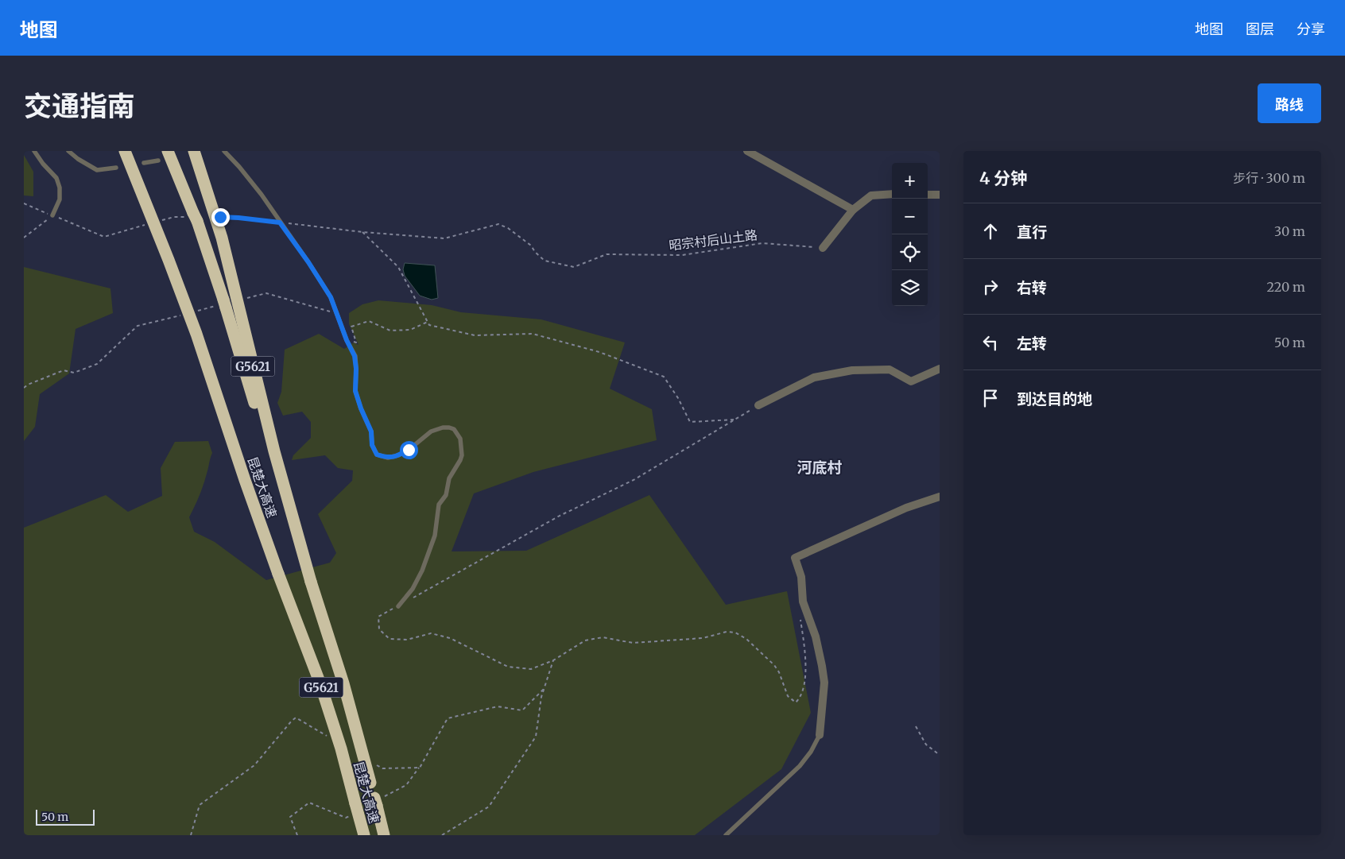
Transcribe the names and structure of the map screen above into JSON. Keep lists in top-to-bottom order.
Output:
{
  "streets": {
    "highway": ["G5621", "昆楚大高速"],
    "path": ["昭宗村后山土路"]
  },
  "crossings": [
    ["G5621", "昆楚大高速"]
  ],
  "districts": ["河底村"],
  "scale_bar": "50 m",
  "page": {
    "header": "地图",
    "nav": ["地图", "图层", "分享"],
    "title": "交通指南",
    "buttons": "路线",
    "heading": ["4 分钟", "步行 · 300 m"],
    "map_buttons": ["+", "−"],
    "list": [
      ["直行", "30 m"],
      ["右转", "220 m"],
      ["左转", "50 m"],
      "到达目的地"
    ],
    "scale": "50 m"
  }
}
